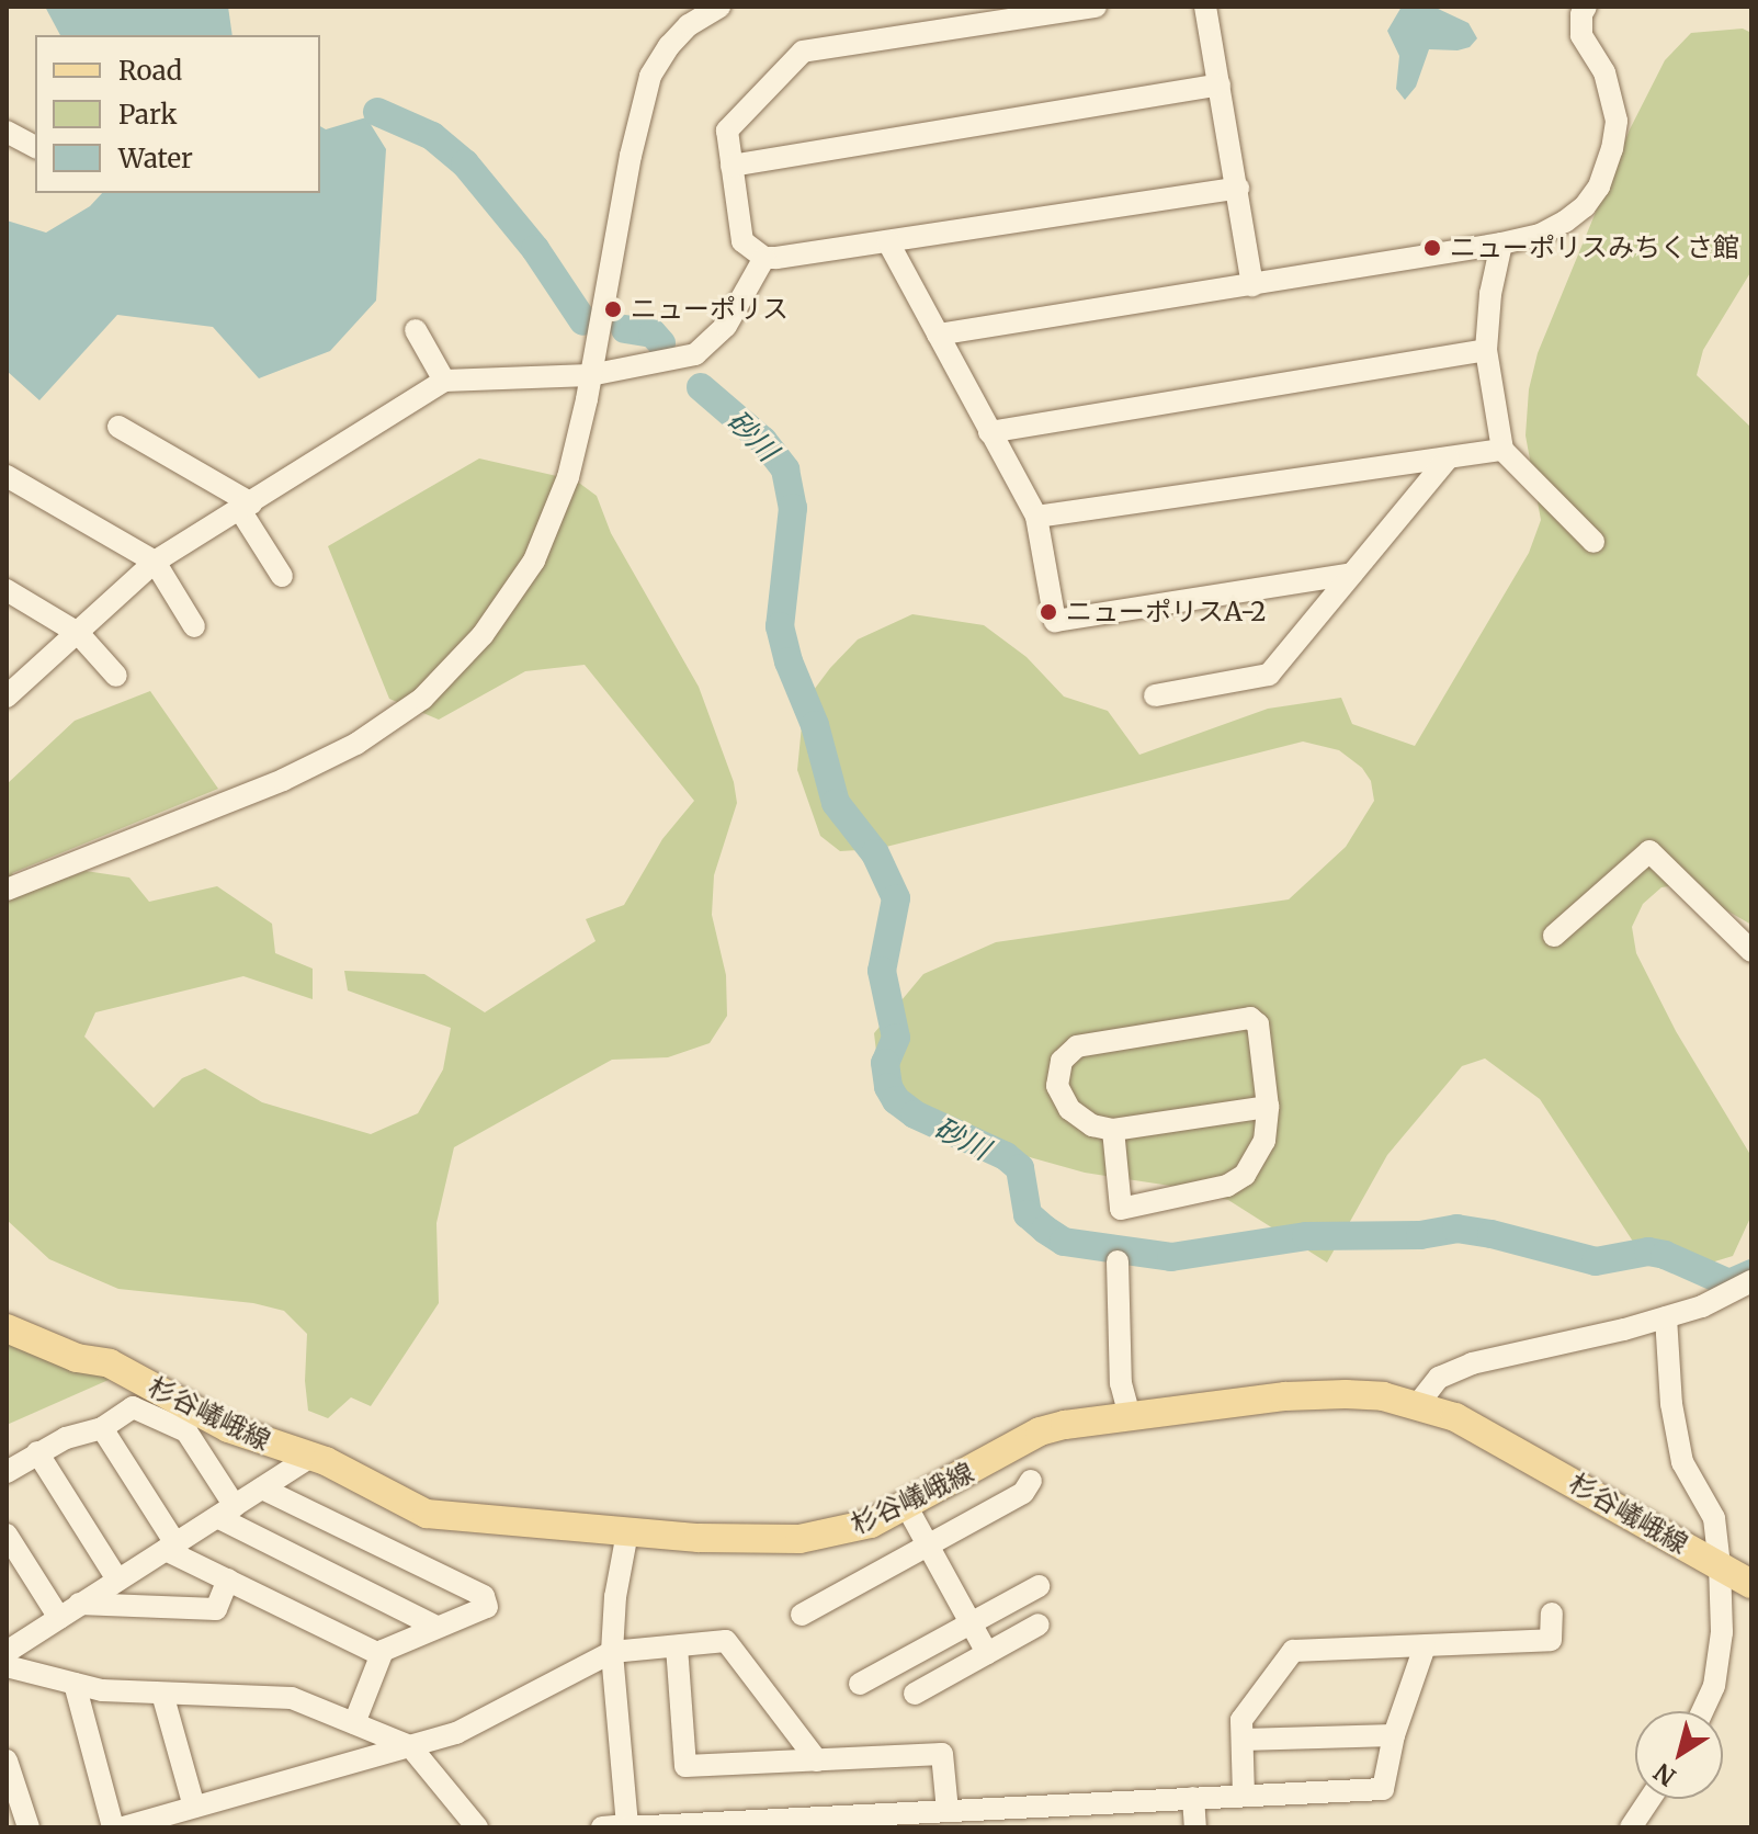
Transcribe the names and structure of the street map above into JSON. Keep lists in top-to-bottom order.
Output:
{
  "streets": {
    "main road": ["杉谷嶬峨線"]
  },
  "water": ["砂川"],
  "places": ["ニューポリスみちくさ館", "ニューポリス", "ニューポリスA-2"],
  "legend": ["Road", "Park", "Water"],
  "north": "bottom left"
}
